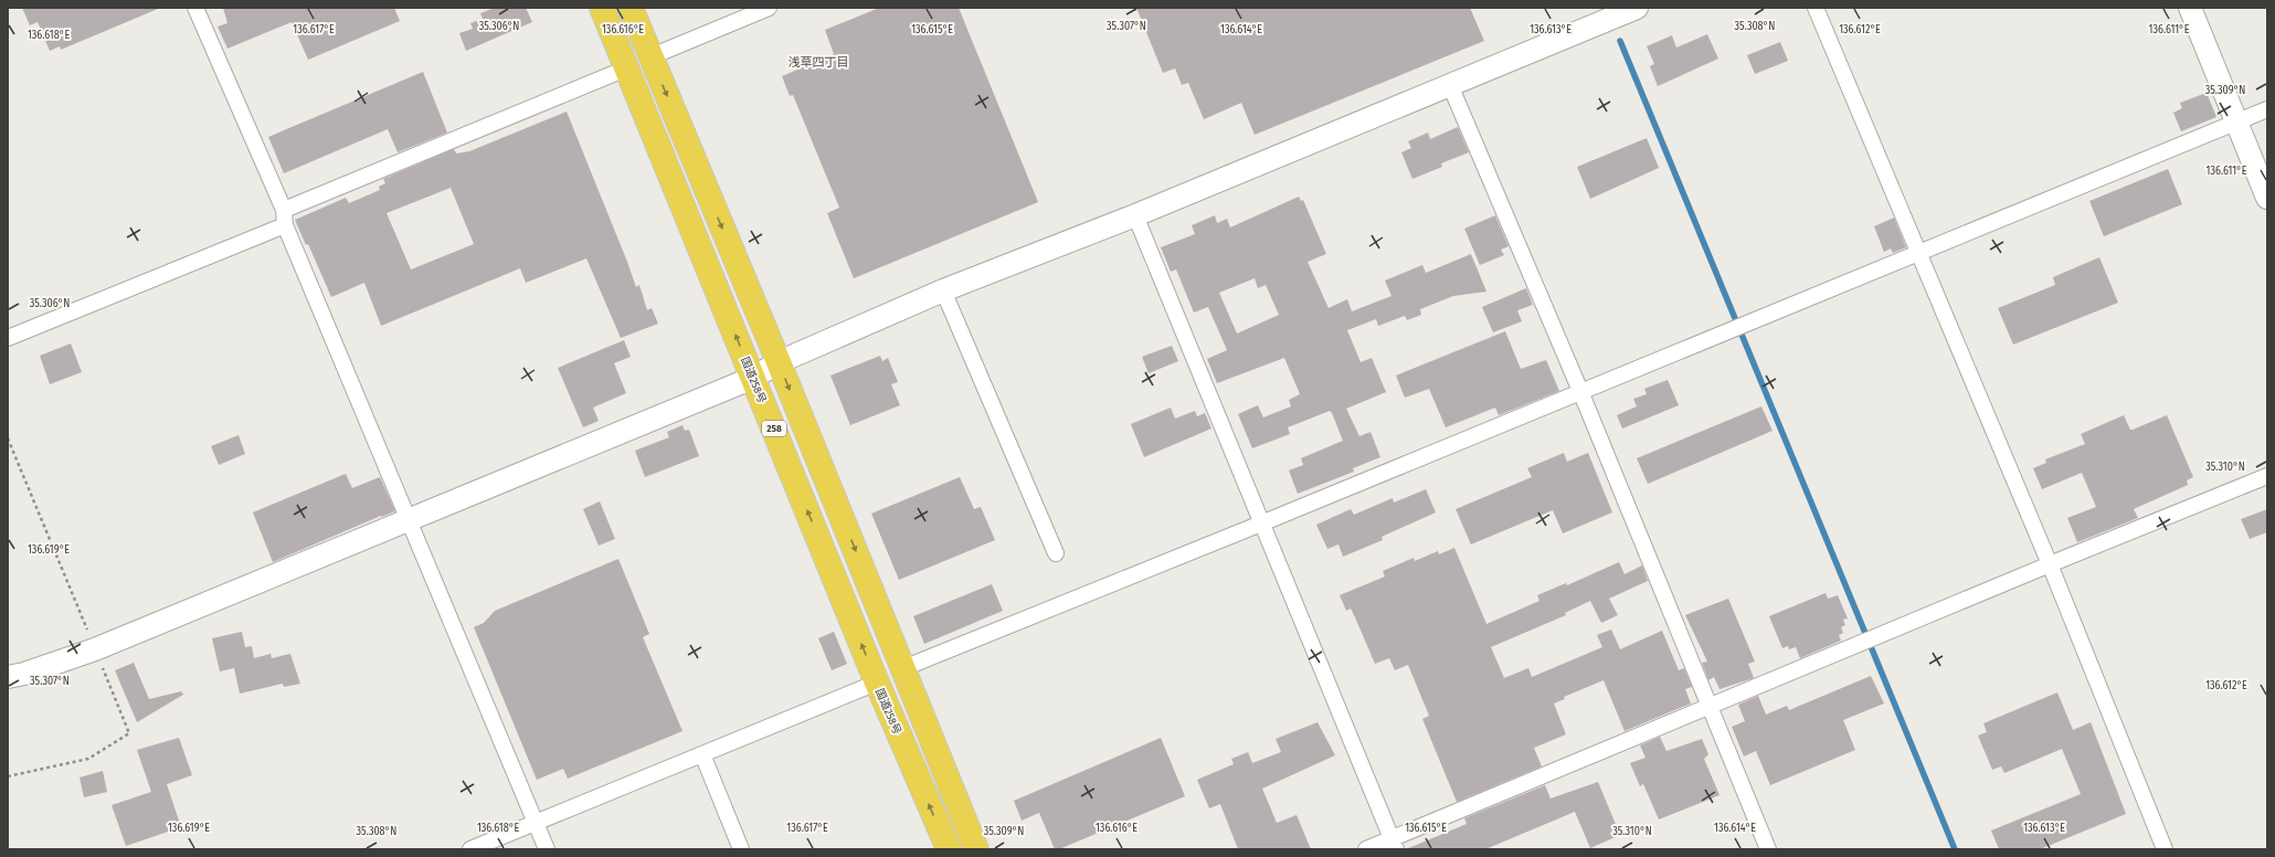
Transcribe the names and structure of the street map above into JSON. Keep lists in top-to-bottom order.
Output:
{
  "streets": {
    "highway": ["国道258号", "258"]
  },
  "districts": ["浅草四丁目"],
  "coordinates": [
    "35.306°N",
    "35.307°N",
    "35.308°N",
    "136.617°E",
    "136.616°E",
    "136.615°E",
    "136.614°E",
    "136.613°E",
    "136.612°E",
    "136.611°E",
    "136.618°E",
    "35.309°N",
    "35.310°N",
    "136.619°E"
  ]
}
